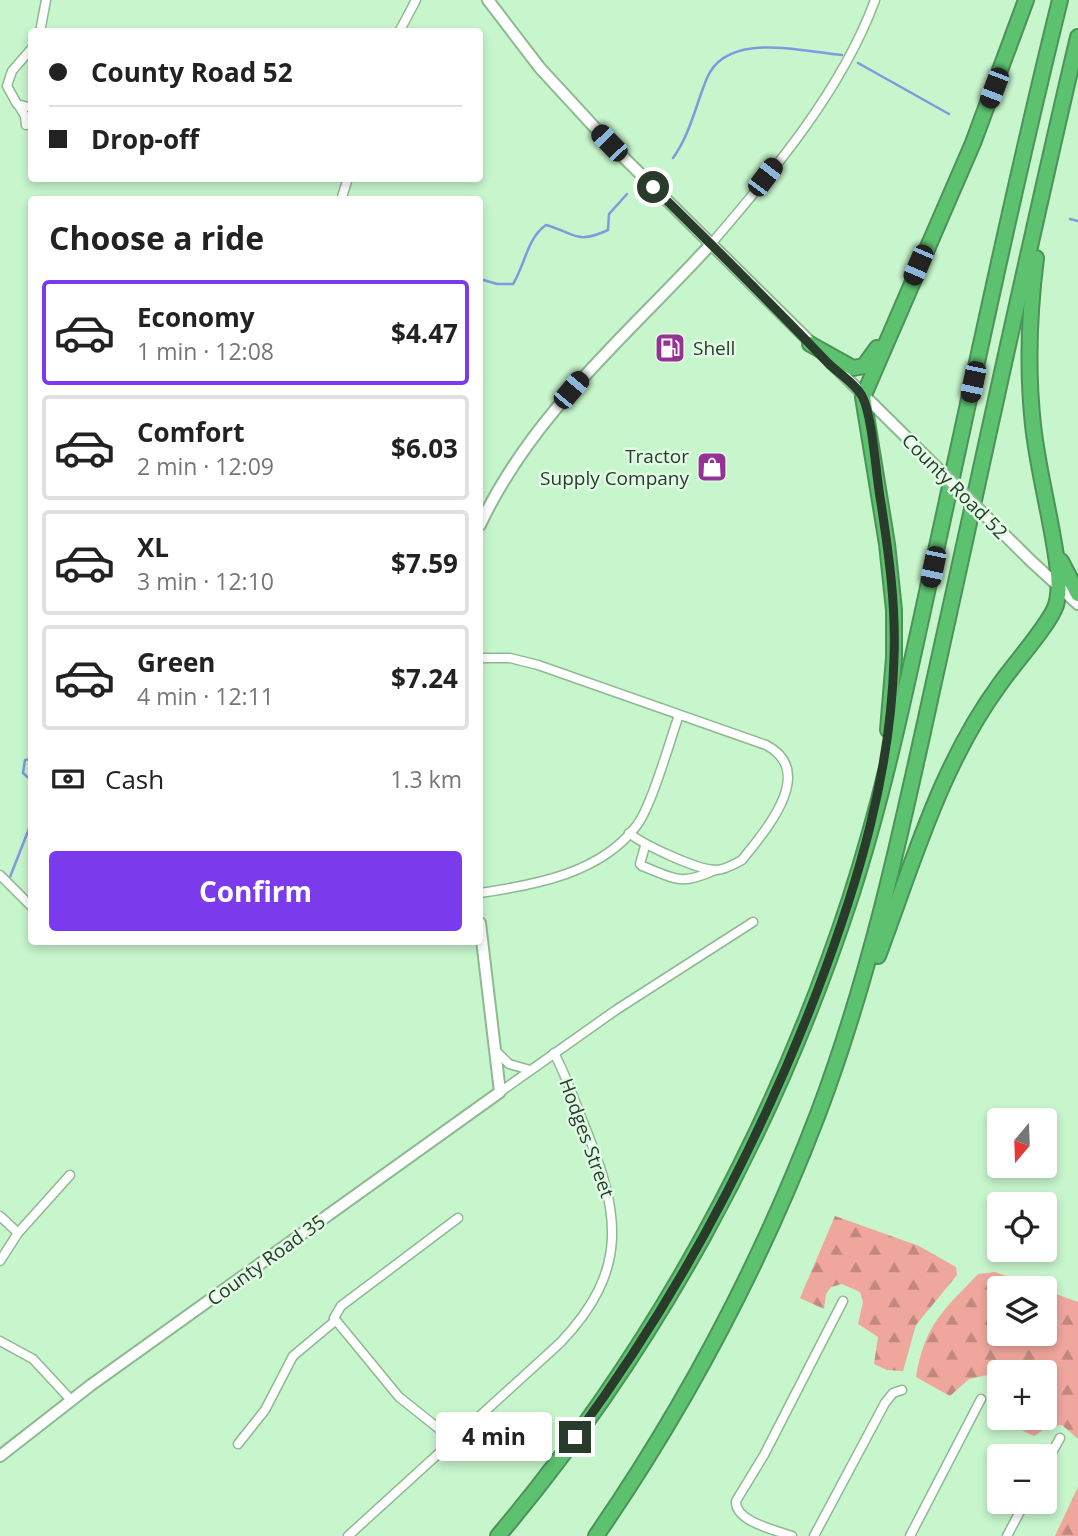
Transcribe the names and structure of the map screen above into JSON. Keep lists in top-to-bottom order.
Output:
{
  "streets": {
    "street": ["County Road 52", "Hodges Street", "County Road 35"]
  },
  "places": {
    "fuel station": ["Shell"],
    "shop": ["Tractor Supply Company"]
  },
  "north": "bottom",
  "page": {
    "banner": ["County Road 52", "Drop-off"],
    "heading": "Choose a ride",
    "list": [
      {
        "name": "Economy",
        "note": "1 min · 12:08",
        "value": "$4.47"
      },
      {
        "name": "Comfort",
        "note": "2 min · 12:09",
        "value": "$6.03"
      },
      {
        "name": "XL",
        "note": "3 min · 12:10",
        "value": "$7.59"
      },
      {
        "name": "Green",
        "note": "4 min · 12:11",
        "value": "$7.24"
      }
    ],
    "pay": ["Cash", "1.3 km"],
    "buttons": "Confirm",
    "map_buttons": ["+", "−"],
    "bubble": "4 min"
  }
}
